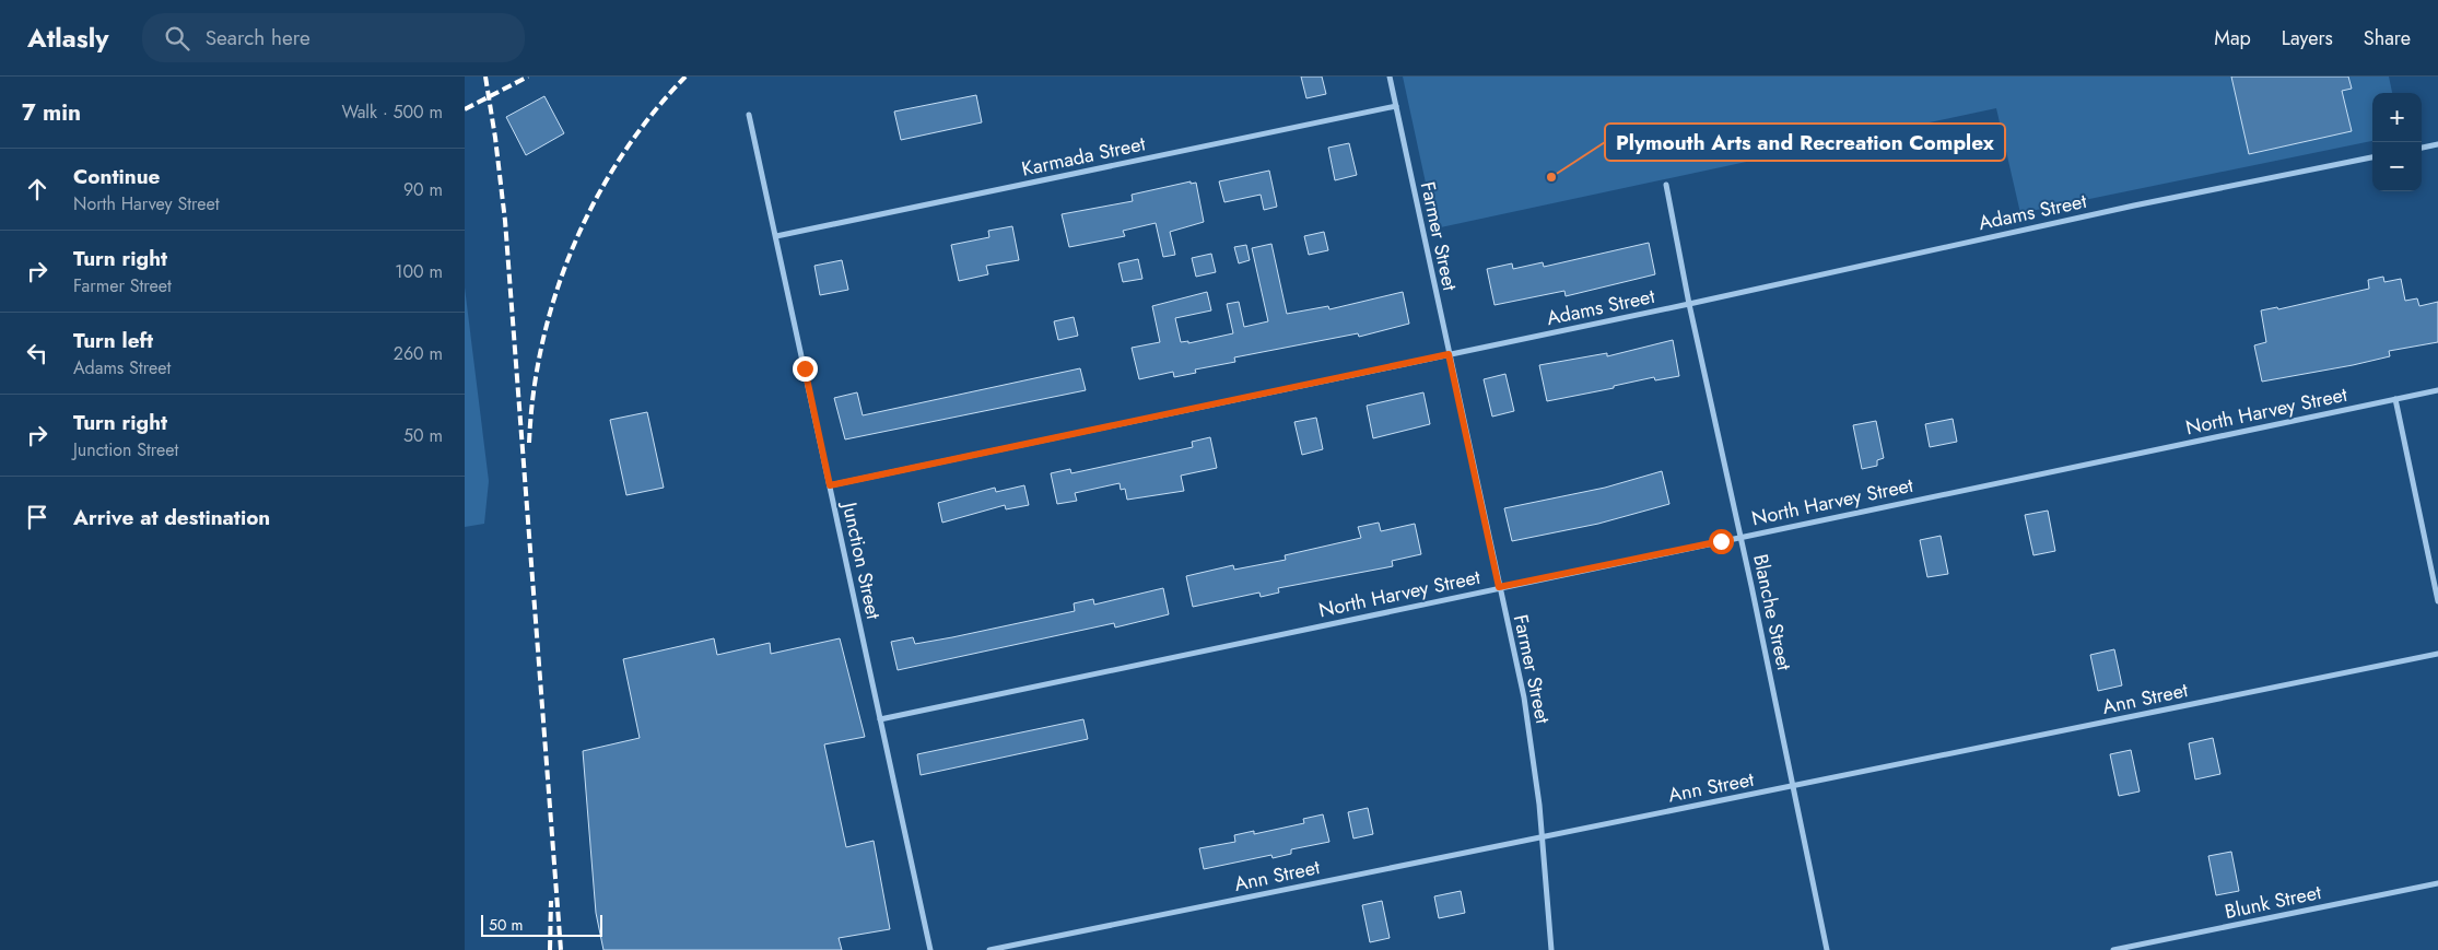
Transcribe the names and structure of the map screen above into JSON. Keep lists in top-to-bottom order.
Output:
{
  "streets": {
    "street": [
      "Karmada Street",
      "Adams Street",
      "Farmer Street",
      "North Harvey Street",
      "Junction Street",
      "Blanche Street",
      "Ann Street",
      "Blunk Street"
    ]
  },
  "crossings": [
    ["Karmada Street", "Farmer Street"],
    ["Karmada Street", "Junction Street"],
    ["Adams Street", "Farmer Street"],
    ["Adams Street", "Junction Street"],
    ["Adams Street", "Blanche Street"],
    ["Farmer Street", "North Harvey Street"],
    ["Farmer Street", "Ann Street"],
    ["North Harvey Street", "Junction Street"],
    ["North Harvey Street", "Blanche Street"],
    ["Blanche Street", "Ann Street"]
  ],
  "places": ["Plymouth Arts and Recreation Complex"],
  "scale_bar": "50 m",
  "page": {
    "header": "Atlasly",
    "search": "Search here",
    "nav": ["Map", "Layers", "Share"],
    "heading": ["7 min", "Walk · 500 m"],
    "map_buttons": ["+", "−"],
    "list": [
      ["Continue", "North Harvey Street", "90 m"],
      ["Turn right", "Farmer Street", "100 m"],
      ["Turn left", "Adams Street", "260 m"],
      ["Turn right", "Junction Street", "50 m"],
      "Arrive at destination"
    ],
    "scale": "50 m"
  }
}
